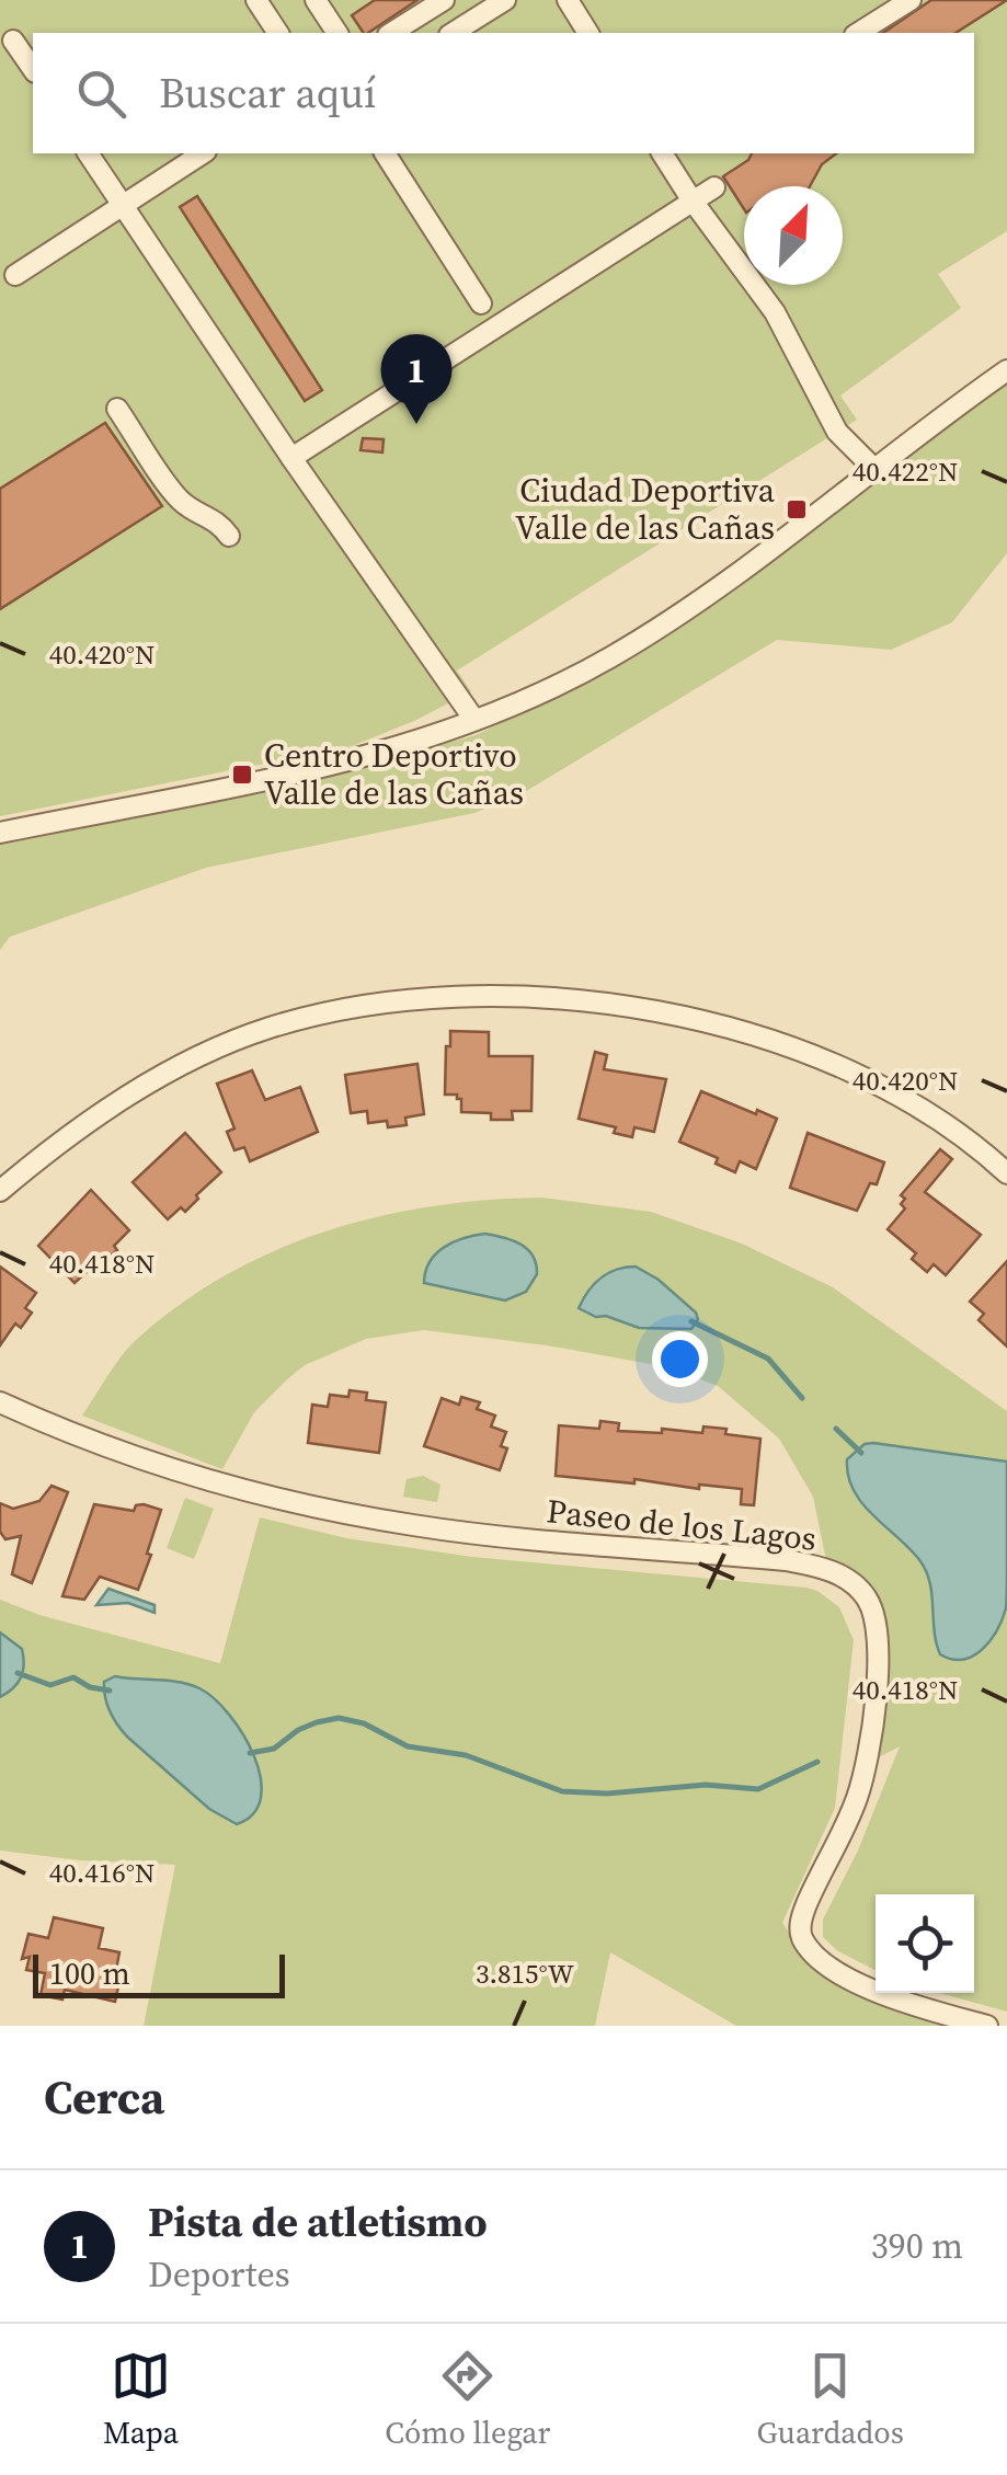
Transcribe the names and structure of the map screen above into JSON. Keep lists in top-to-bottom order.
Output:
{
  "streets": {
    "street": ["Paseo de los Lagos"]
  },
  "places": {
    "transit": ["Ciudad Deportiva Valle de las Cañas", "Centro Deportivo Valle de las Cañas"]
  },
  "scale_bar": "100 m",
  "north": "top right",
  "page": {
    "search": "Buscar aquí",
    "pins": "1",
    "scale": "100 m",
    "heading": "Cerca",
    "list": [
      {
        "mark": "1",
        "name": "Pista de atletismo",
        "note": "Deportes",
        "value": "390 m"
      }
    ],
    "nav": ["Mapa", "Cómo llegar", "Guardados"]
  },
  "coordinates": [
    "40.422°N",
    "40.420°N",
    "40.418°N",
    "40.416°N",
    "3.815°W"
  ]
}
